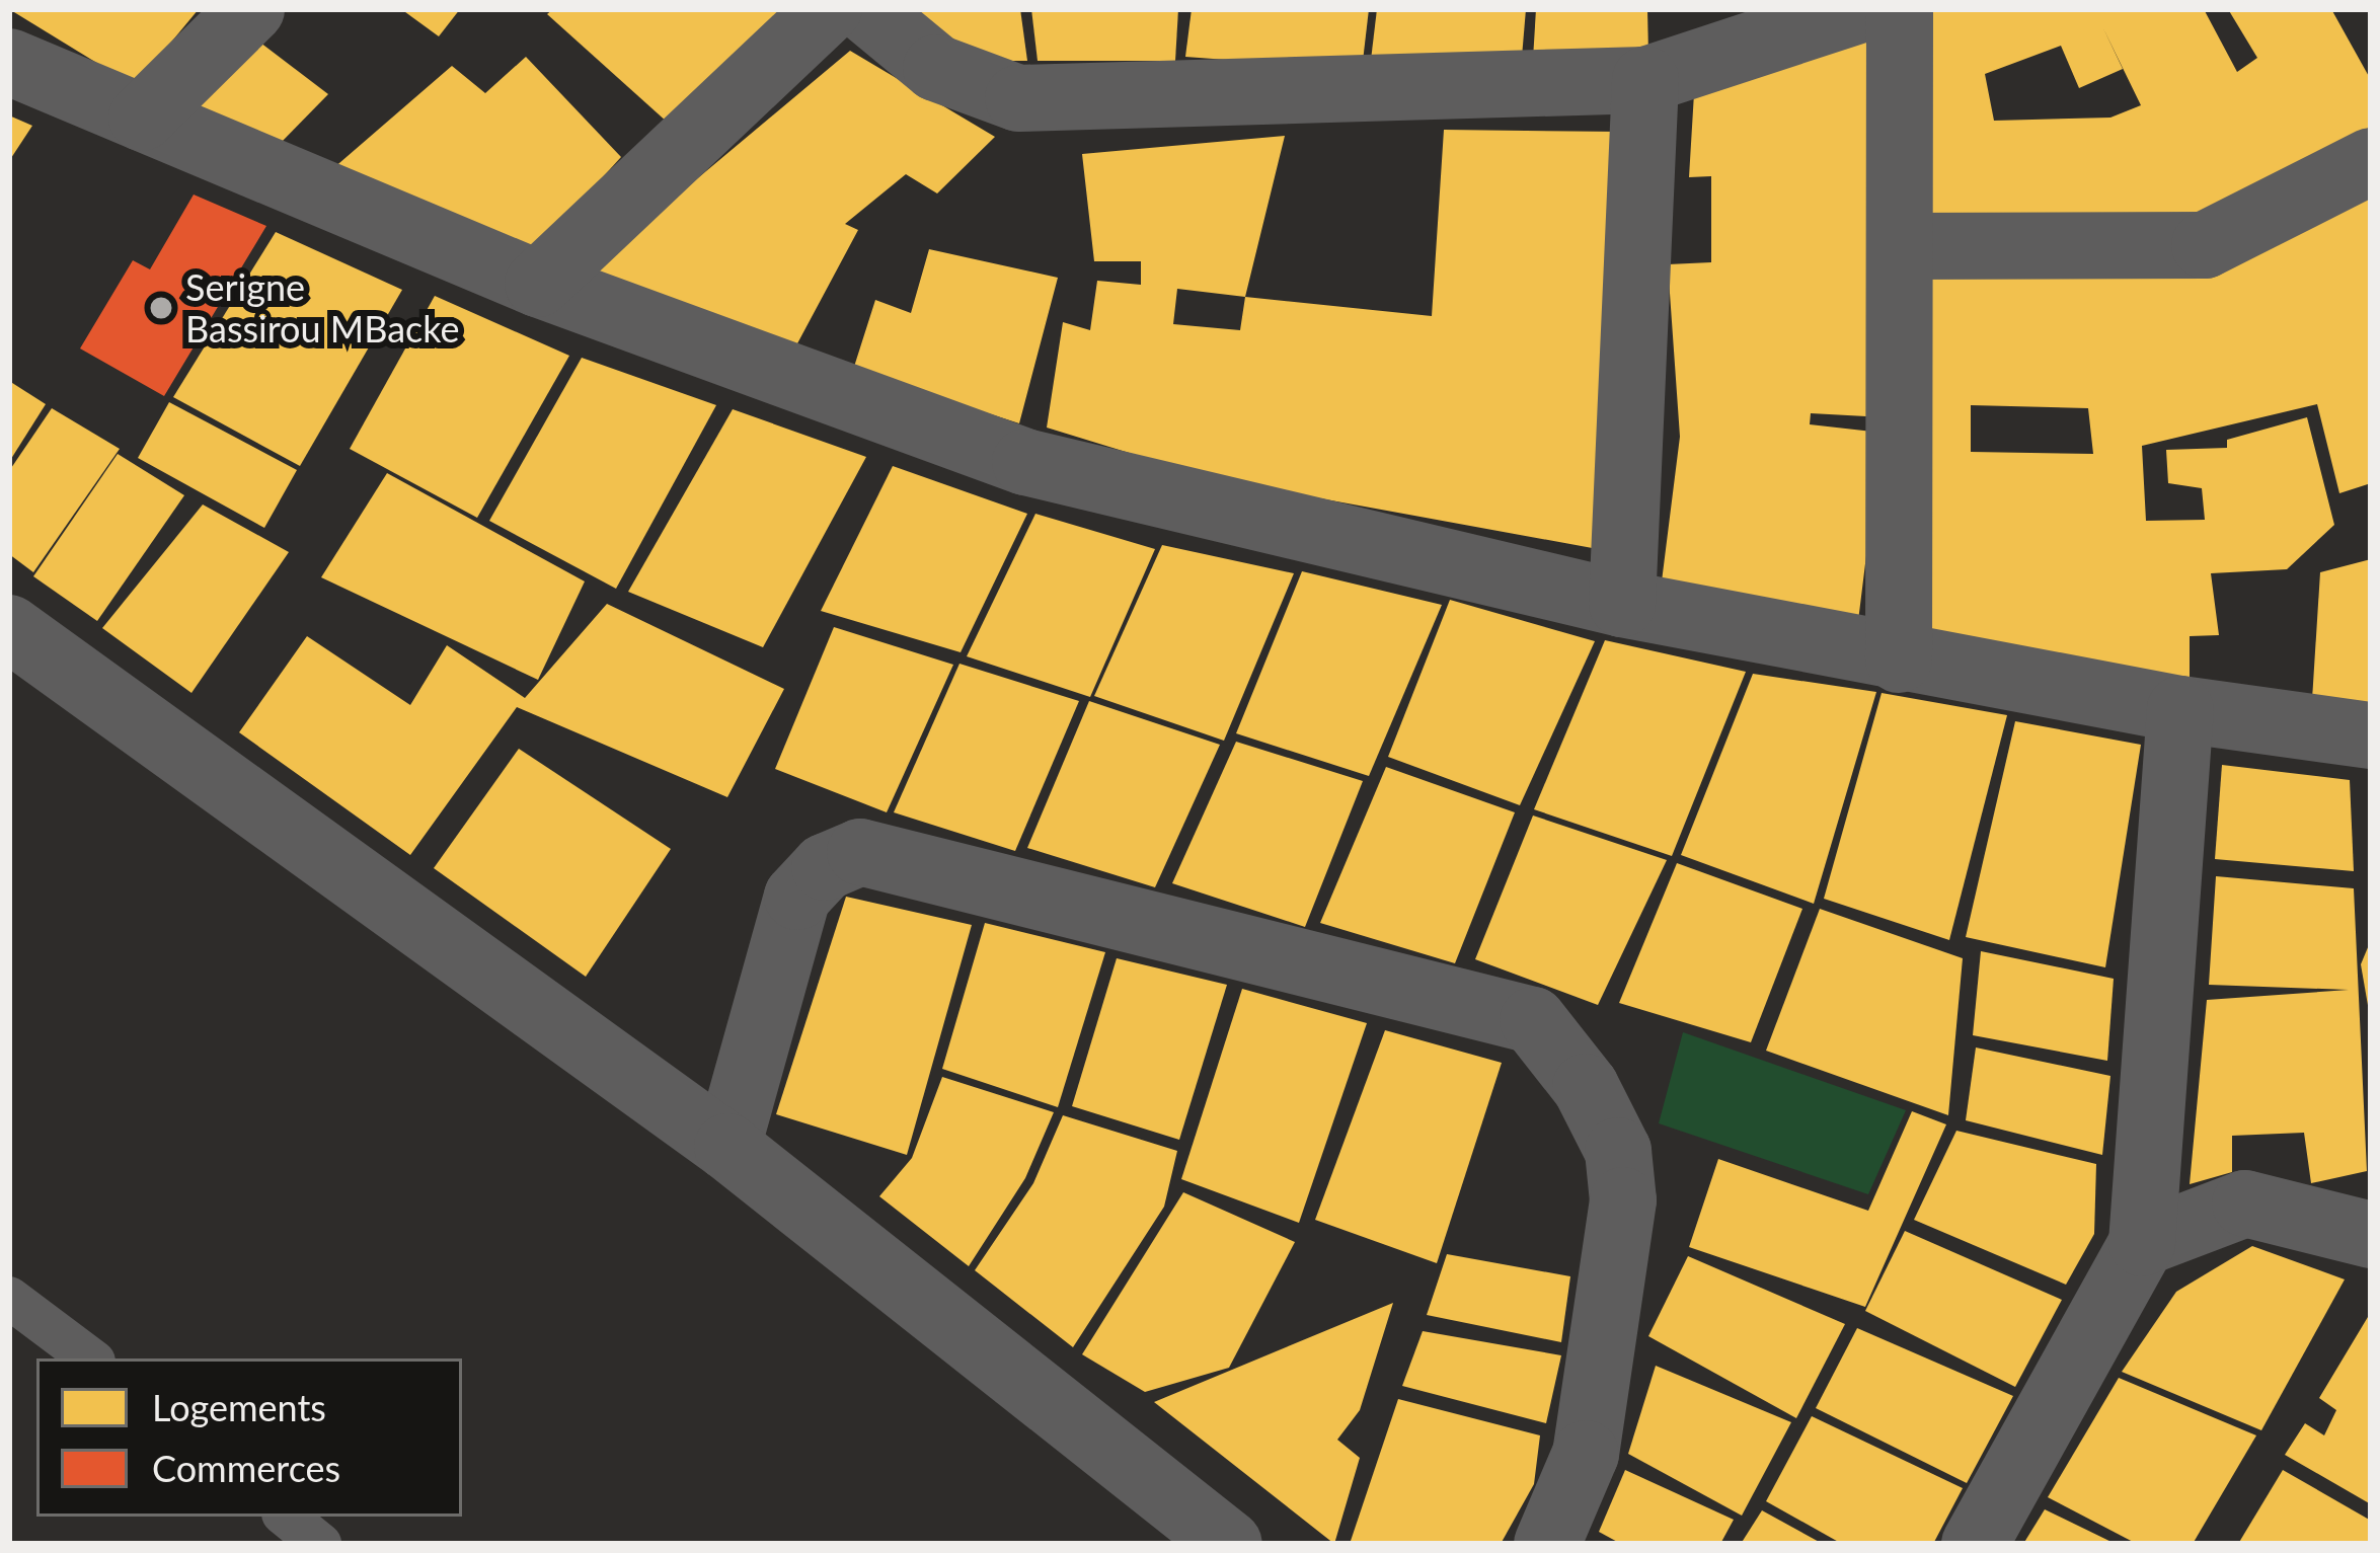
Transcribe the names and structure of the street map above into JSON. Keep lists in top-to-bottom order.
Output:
{
  "places": ["Serigne Bassirou MBacke"],
  "legend": ["Logements", "Commerces"]
}
